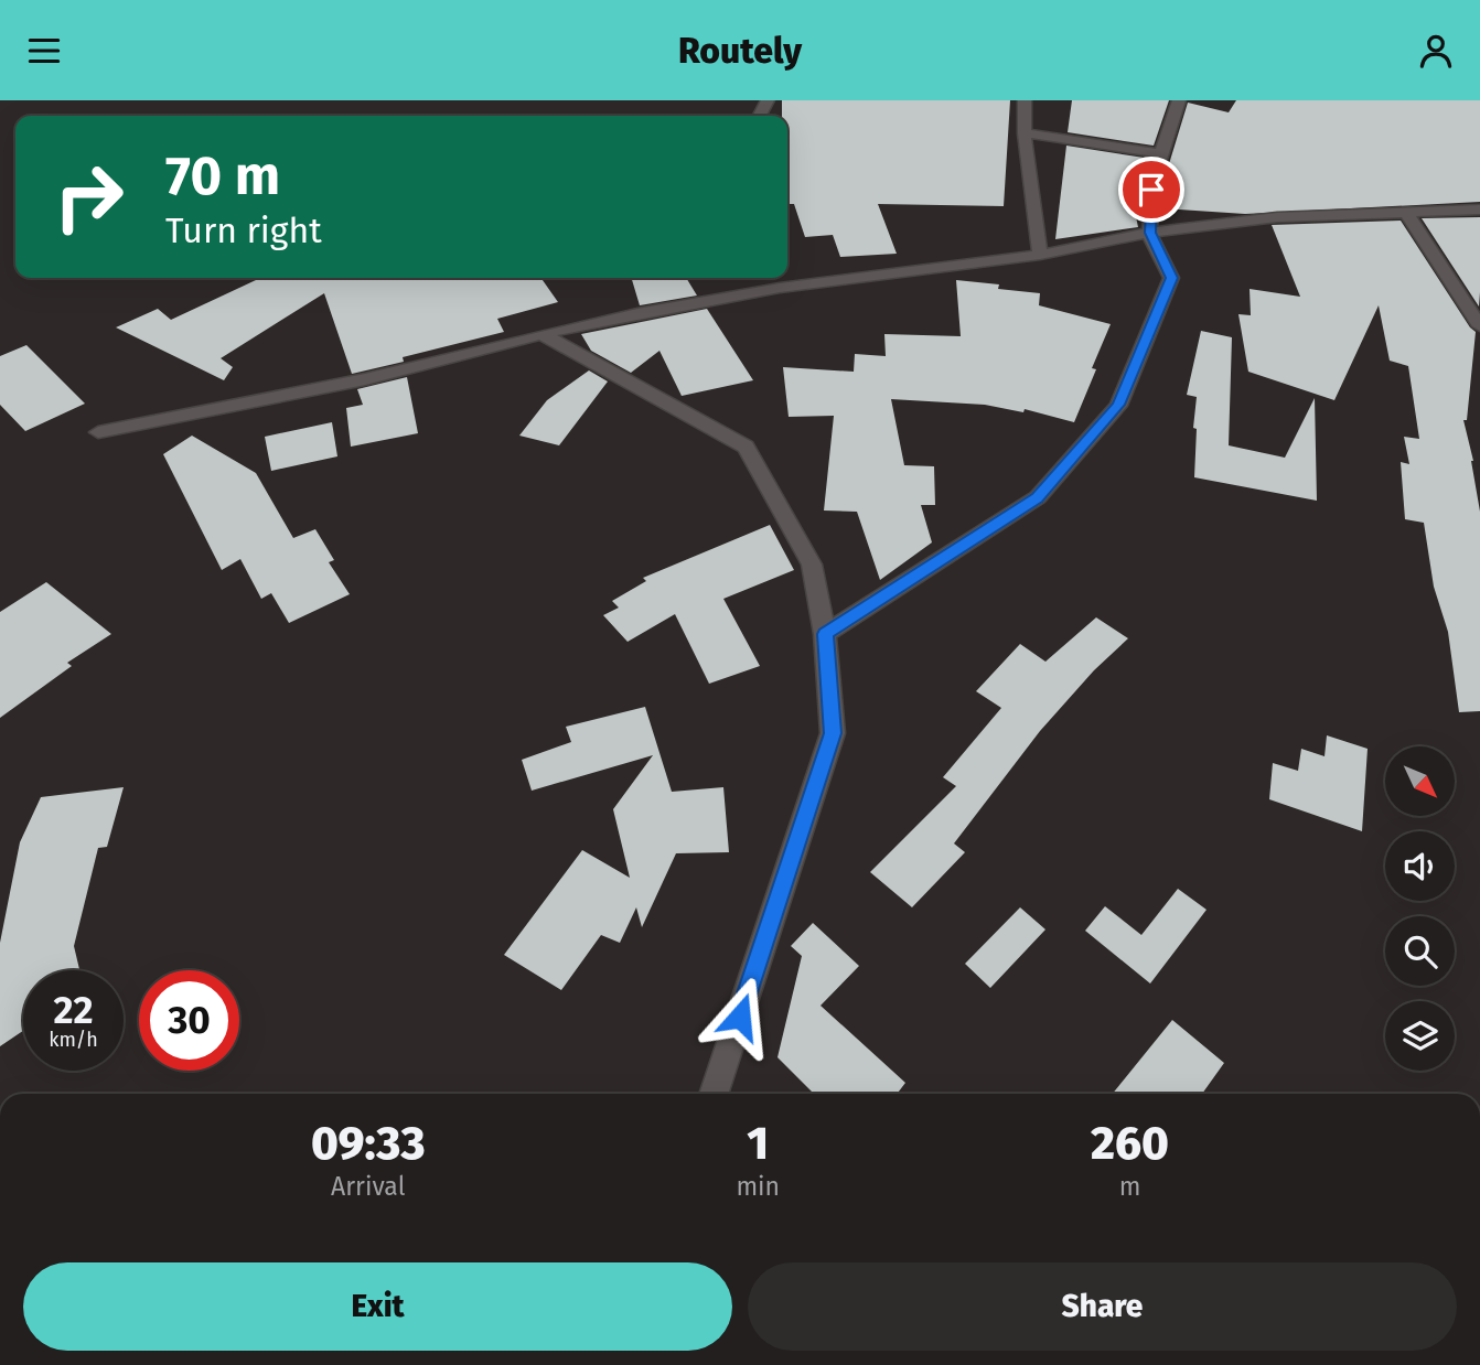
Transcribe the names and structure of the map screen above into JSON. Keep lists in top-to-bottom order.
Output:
{
  "north": "bottom right",
  "page": {
    "header": "Routely",
    "turn": ["70 m", "Turn right"],
    "speed": "22 km/h",
    "limit": "30",
    "eta": [
      "09:33",
      "Arrival",
      "1",
      "min",
      "260",
      "m"
    ],
    "buttons": ["Exit", "Share"]
  }
}
